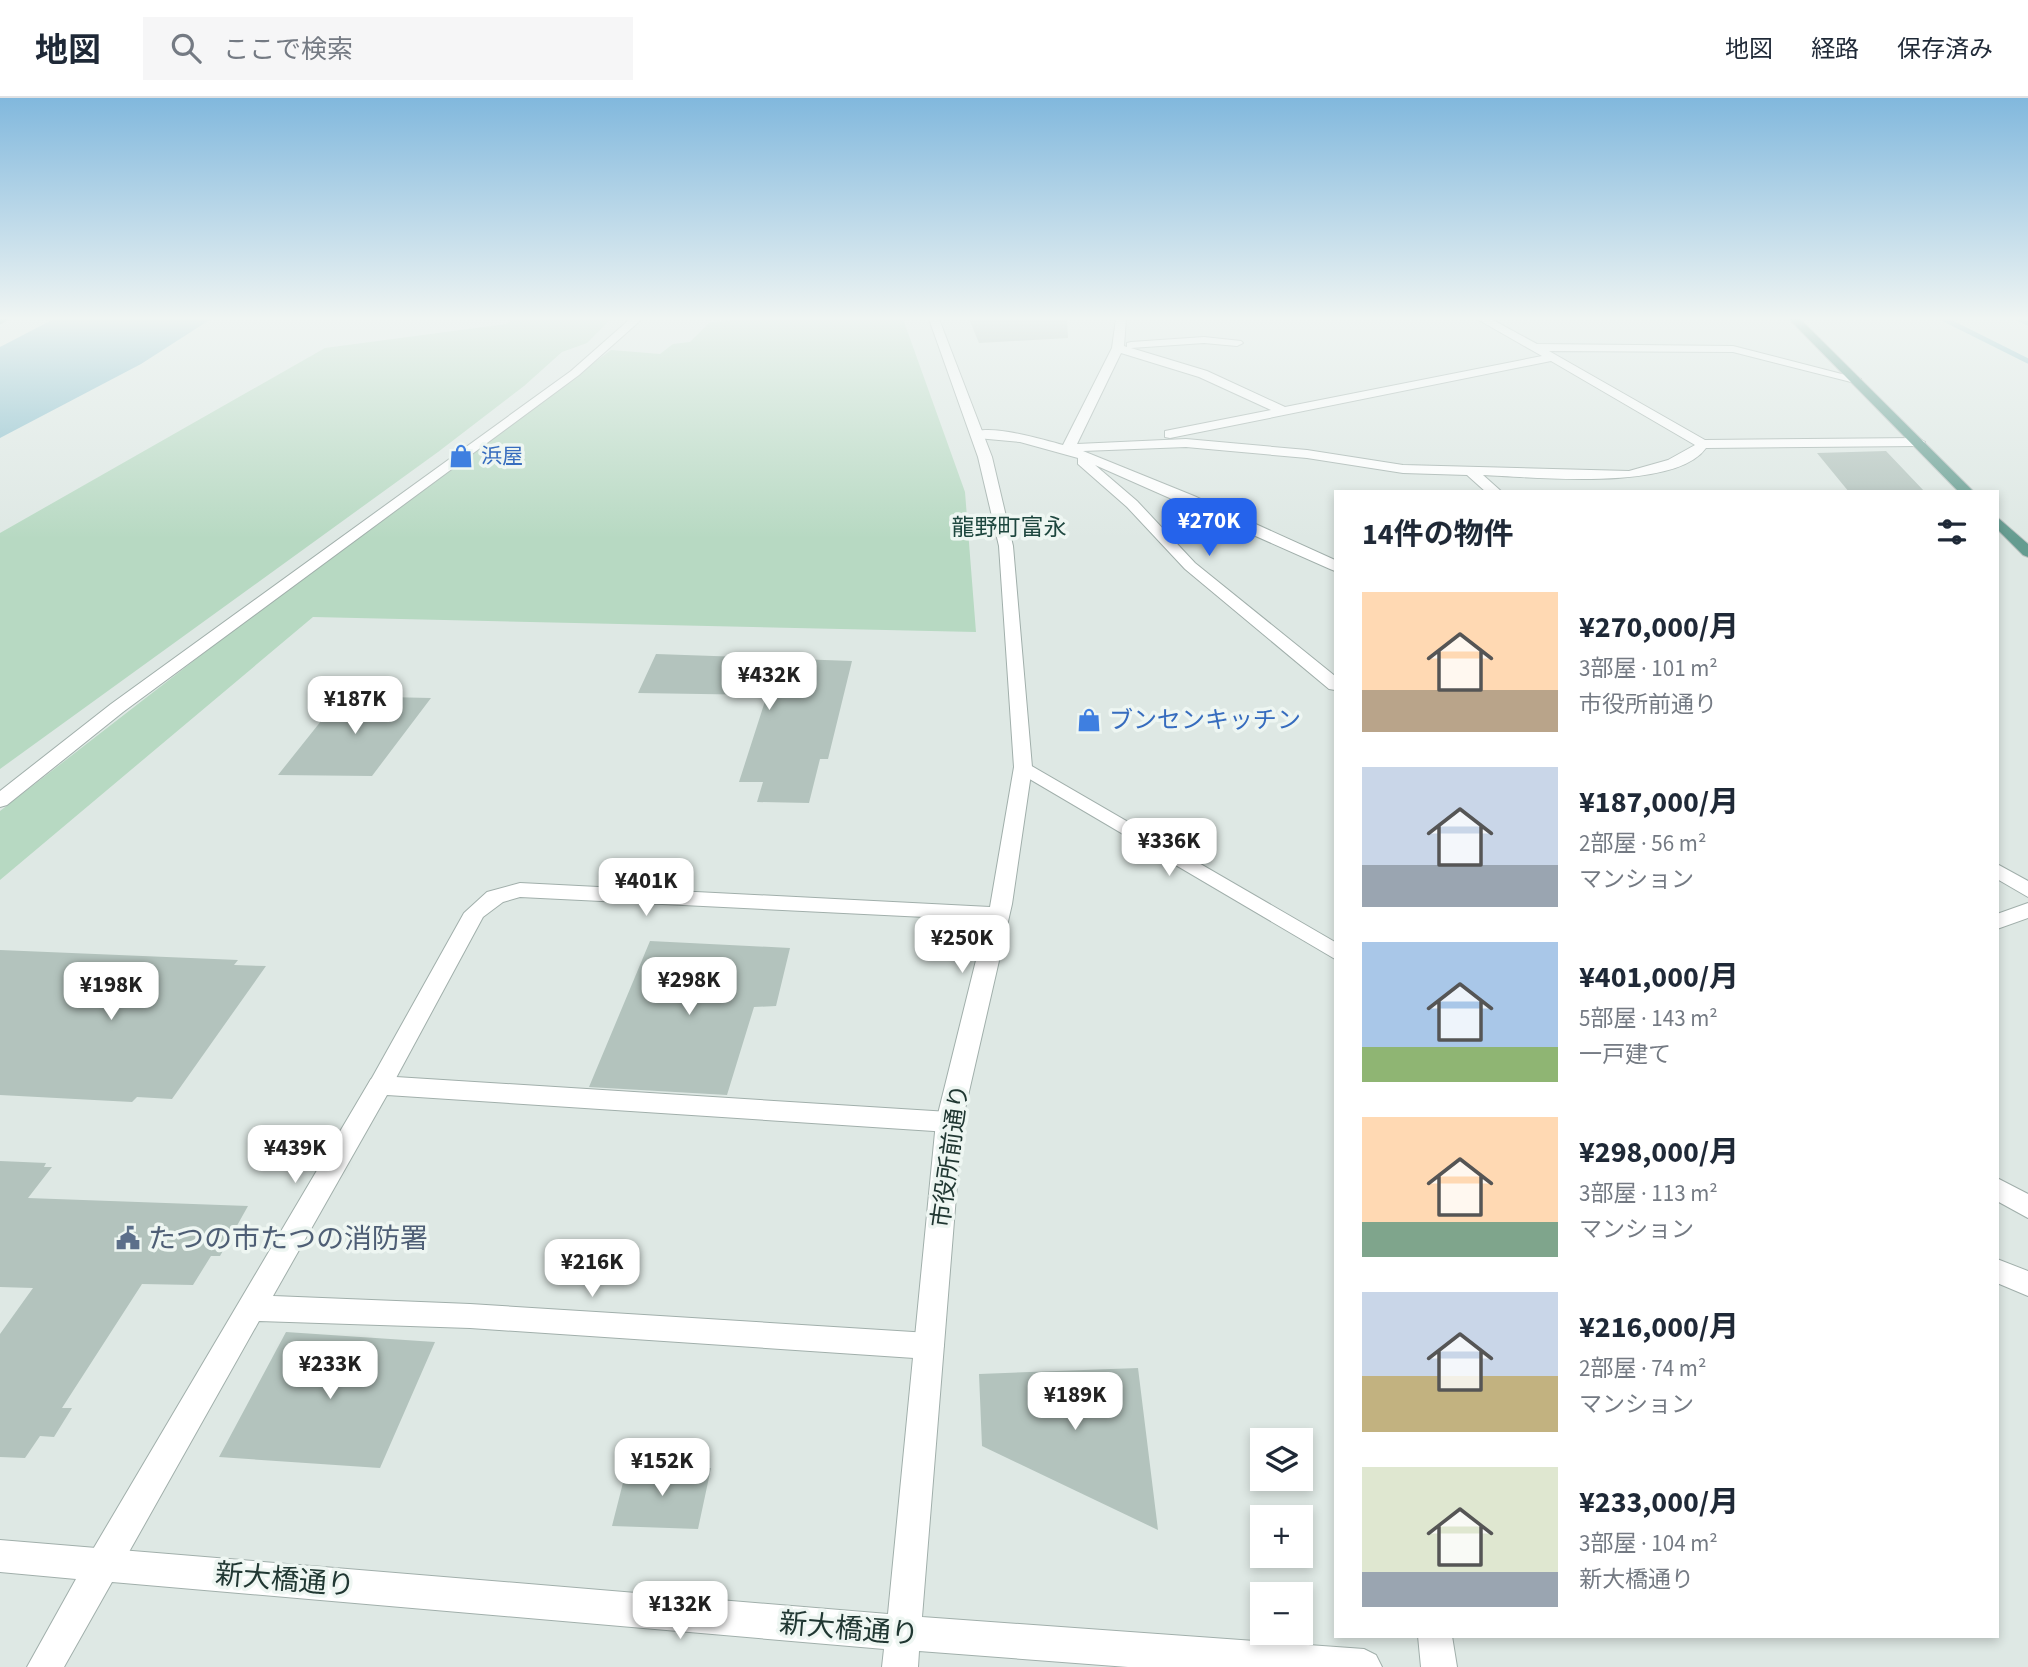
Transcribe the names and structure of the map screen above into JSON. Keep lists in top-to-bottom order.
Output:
{
  "streets": {
    "street": ["市役所前通り", "新大橋通り"]
  },
  "crossings": [
    ["市役所前通り", "新大橋通り"]
  ],
  "districts": ["龍野町富永"],
  "places": {
    "shop": ["浜屋", "ブンセンキッチン"],
    "public building": ["たつの市たつの消防署"]
  },
  "page": {
    "header": "地図",
    "search": "ここで検索",
    "nav": ["地図", "経路", "保存済み"],
    "heading": "14件の物件",
    "price": [
      "¥270K",
      "¥432K",
      "¥187K",
      "¥336K",
      "¥401K",
      "¥250K",
      "¥298K",
      "¥198K",
      "¥439K",
      "¥216K",
      "¥233K",
      "¥189K",
      "¥152K",
      "¥132K"
    ],
    "list": [
      {
        "name": "¥270,000/月",
        "note": "3部屋 · 101 m² · 市役所前通り"
      },
      {
        "name": "¥187,000/月",
        "note": "2部屋 · 56 m² · マンション"
      },
      {
        "name": "¥401,000/月",
        "note": "5部屋 · 143 m² · 一戸建て"
      },
      {
        "name": "¥298,000/月",
        "note": "3部屋 · 113 m² · マンション"
      },
      {
        "name": "¥216,000/月",
        "note": "2部屋 · 74 m² · マンション"
      },
      {
        "name": "¥233,000/月",
        "note": "3部屋 · 104 m² · 新大橋通り"
      }
    ],
    "map_buttons": ["+", "−"]
  }
}
